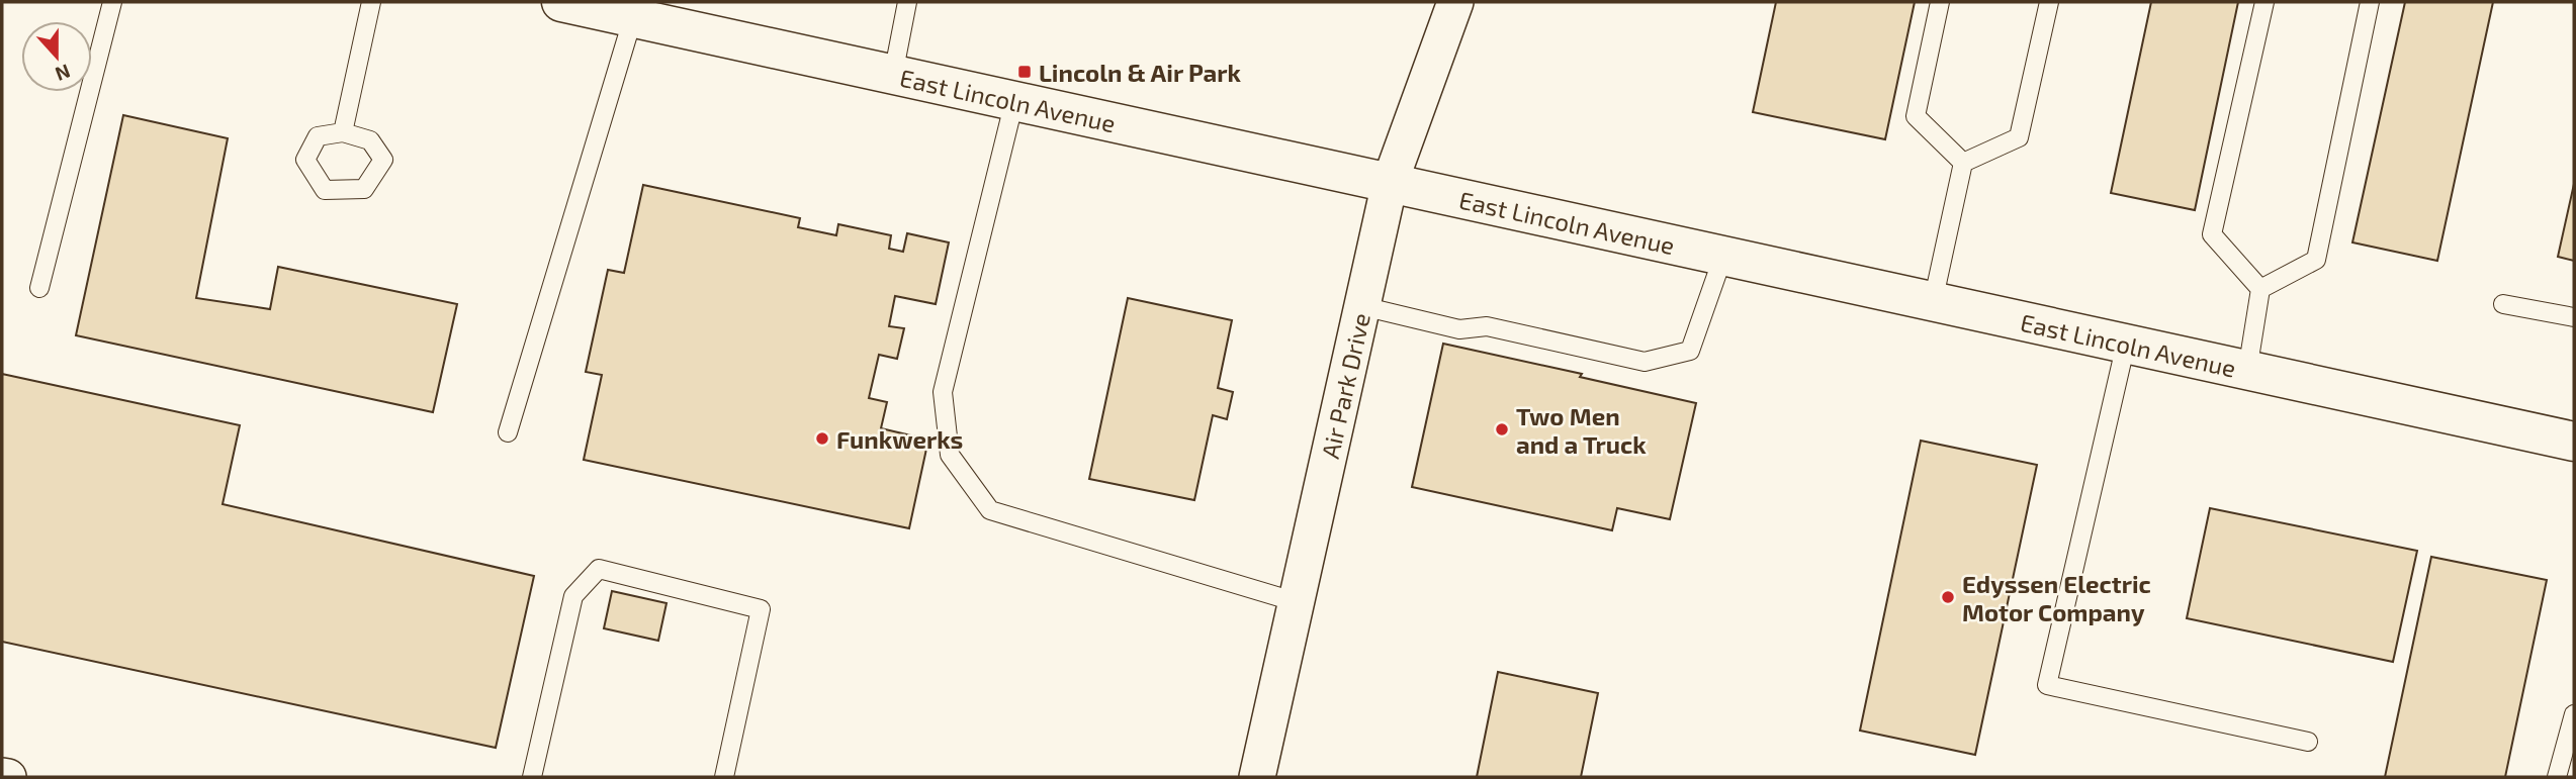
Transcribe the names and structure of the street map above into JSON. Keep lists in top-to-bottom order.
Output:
{
  "streets": {
    "street": ["East Lincoln Avenue", "Air Park Drive"]
  },
  "crossings": [
    ["East Lincoln Avenue", "Air Park Drive"]
  ],
  "places": {
    "transit": ["Lincoln & Air Park"],
    "other": ["Two Men and a Truck", "Funkwerks", "Edyssen Electric Motor Company"]
  },
  "north": "bottom"
}
